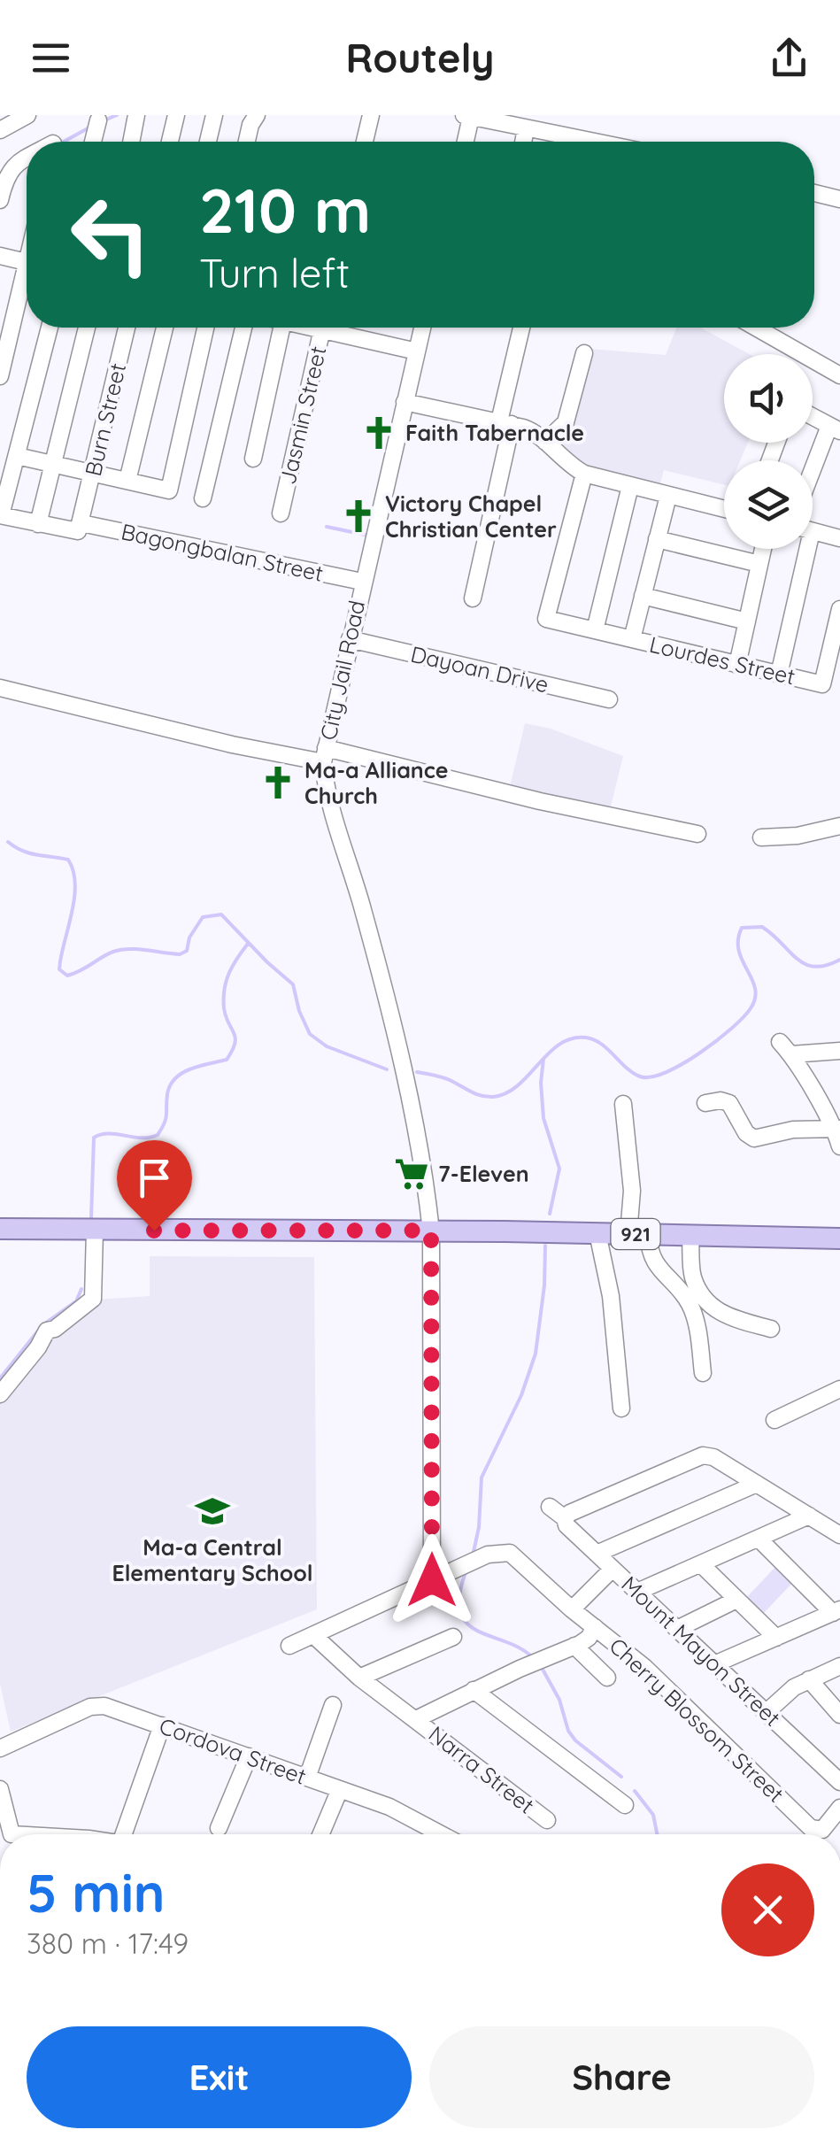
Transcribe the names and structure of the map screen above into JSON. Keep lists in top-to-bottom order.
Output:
{
  "streets": {
    "main road": ["921"],
    "street": [
      "Jasmin Street",
      "Burn Street",
      "Bagongbalan Street",
      "Lourdes Street",
      "Dayoan Drive",
      "City Jail Road",
      "Mount Mayon Street",
      "Cherry Blossom Street",
      "Cordova Street",
      "Narra Street"
    ]
  },
  "crossings": [
    ["Burn Street", "Bagongbalan Street"],
    ["Bagongbalan Street", "City Jail Road"],
    ["Dayoan Drive", "City Jail Road"],
    ["City Jail Road", "921"],
    ["City Jail Road", "Cherry Blossom Street"]
  ],
  "places": {
    "church": ["Faith Tabernacle", "Victory Chapel Christian Center", "Ma-a Alliance Church"],
    "supermarket": ["7-Eleven"],
    "school or university": ["Ma-a Central Elementary School"]
  },
  "page": {
    "header": "Routely",
    "turn": ["210 m", "Turn left"],
    "heading": ["5 min", "380 m · 17:49"],
    "buttons": ["Exit", "Share"]
  }
}
